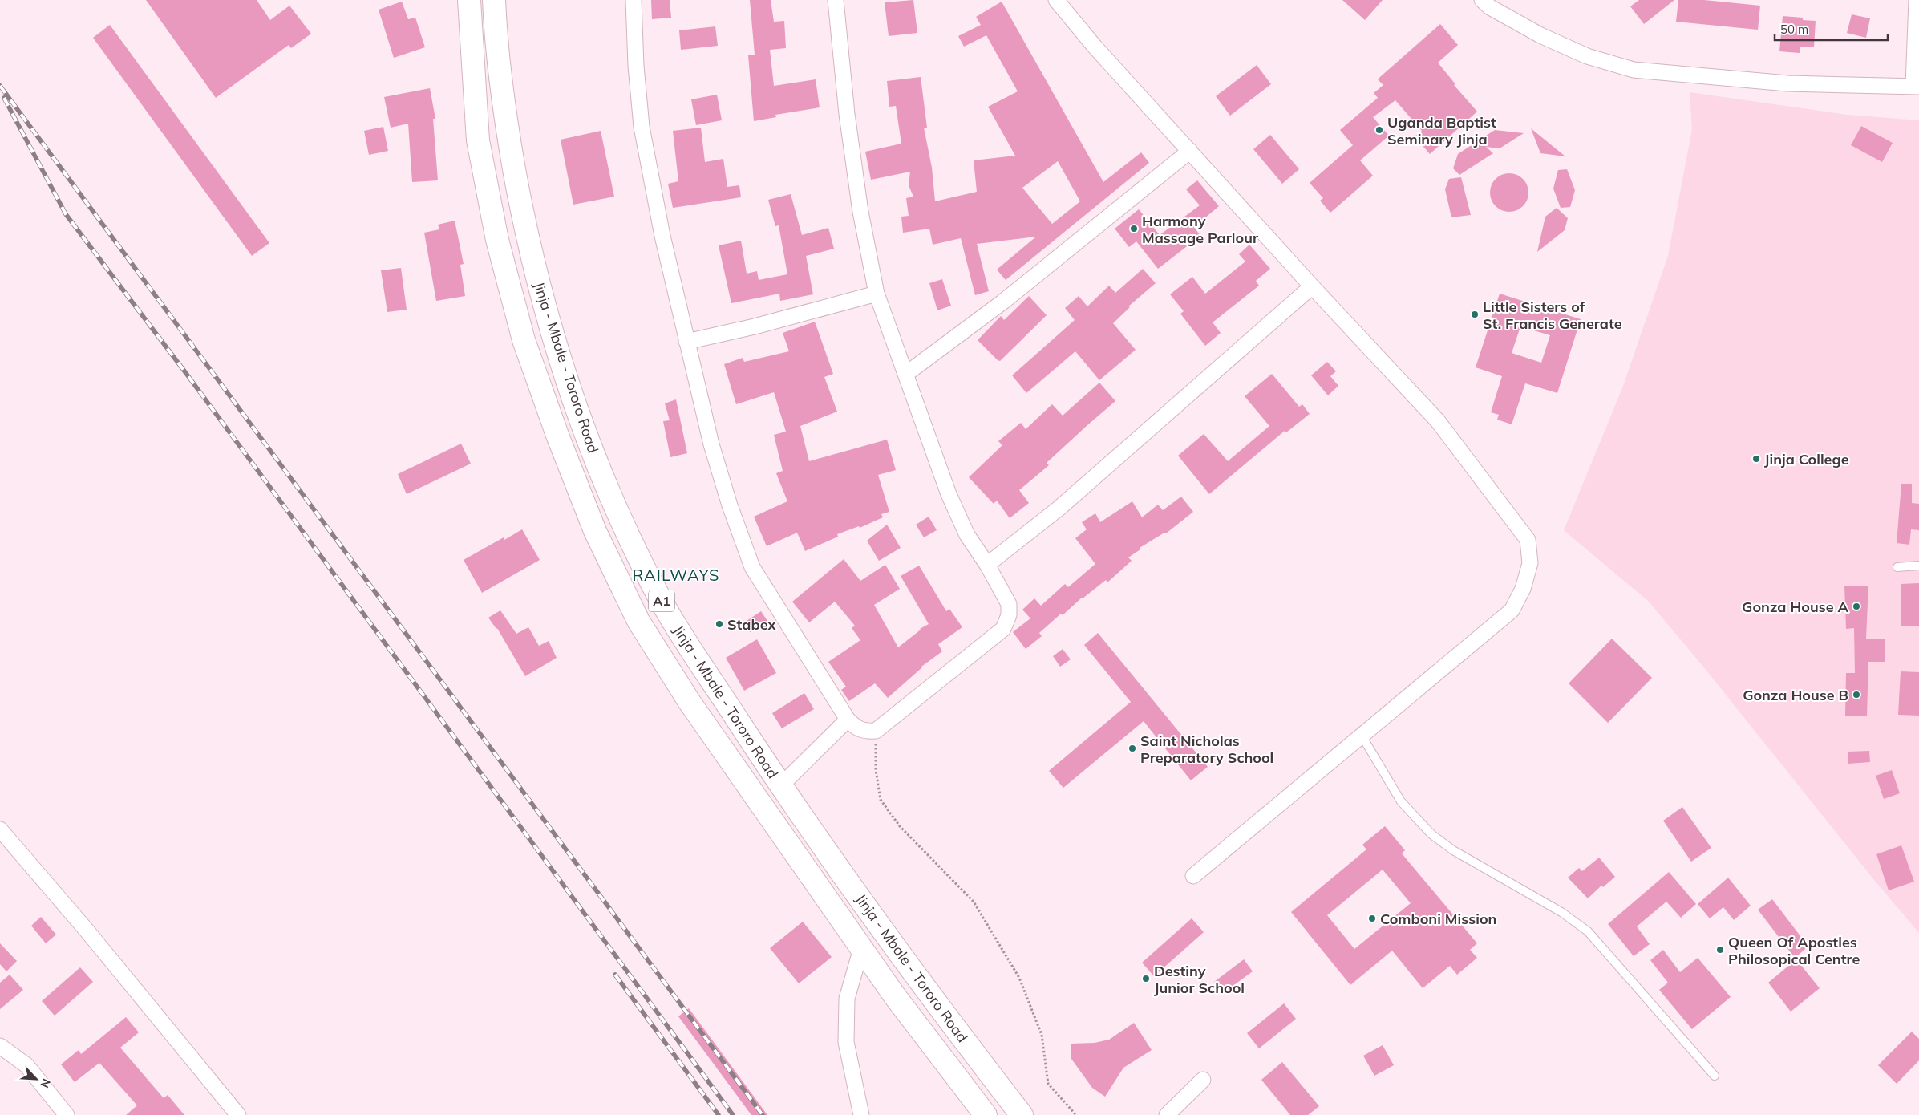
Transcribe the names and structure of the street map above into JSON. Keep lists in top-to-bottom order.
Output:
{
  "streets": {
    "highway": ["Jinja - Mbale - Tororo Road", "A1"]
  },
  "districts": ["RAILWAYS"],
  "places": [
    "Uganda Baptist Seminary Jinja",
    "Harmony Massage Parlour",
    "Little Sisters of St. Francis Generate",
    "Jinja College",
    "Gonza House A",
    "Stabex",
    "Gonza House B",
    "Saint Nicholas Preparatory School",
    "Comboni Mission",
    "Queen Of Apostles Philosopical Centre",
    "Destiny Junior School"
  ],
  "scale_bar": "50 m",
  "north": "bottom right"
}
